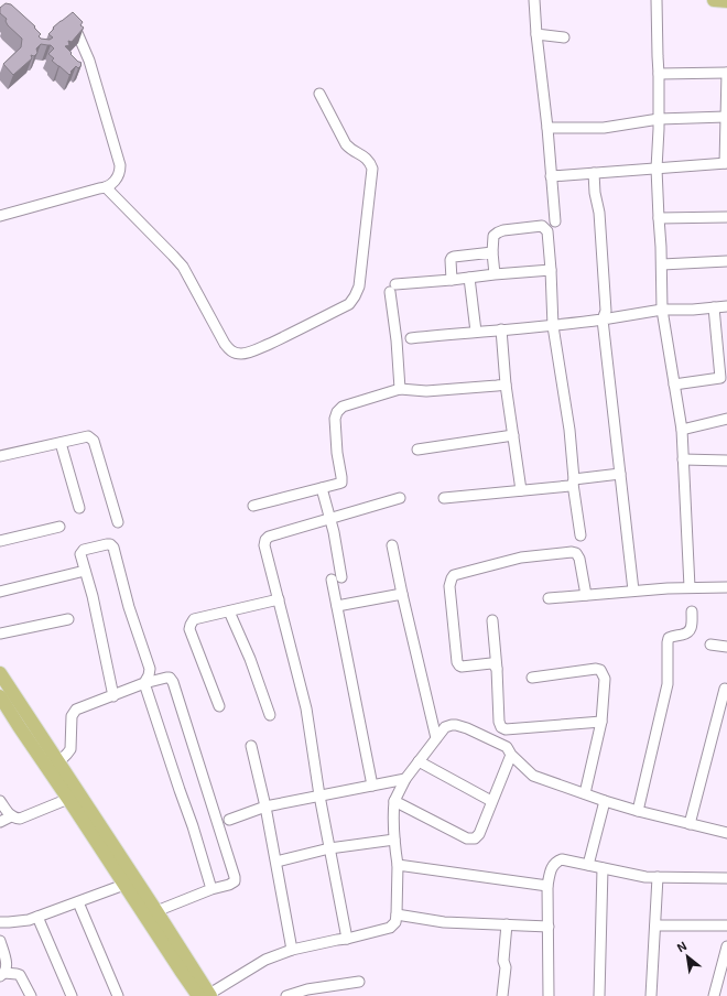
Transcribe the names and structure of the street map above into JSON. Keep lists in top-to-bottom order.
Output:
{
  "north": "top left"
}
